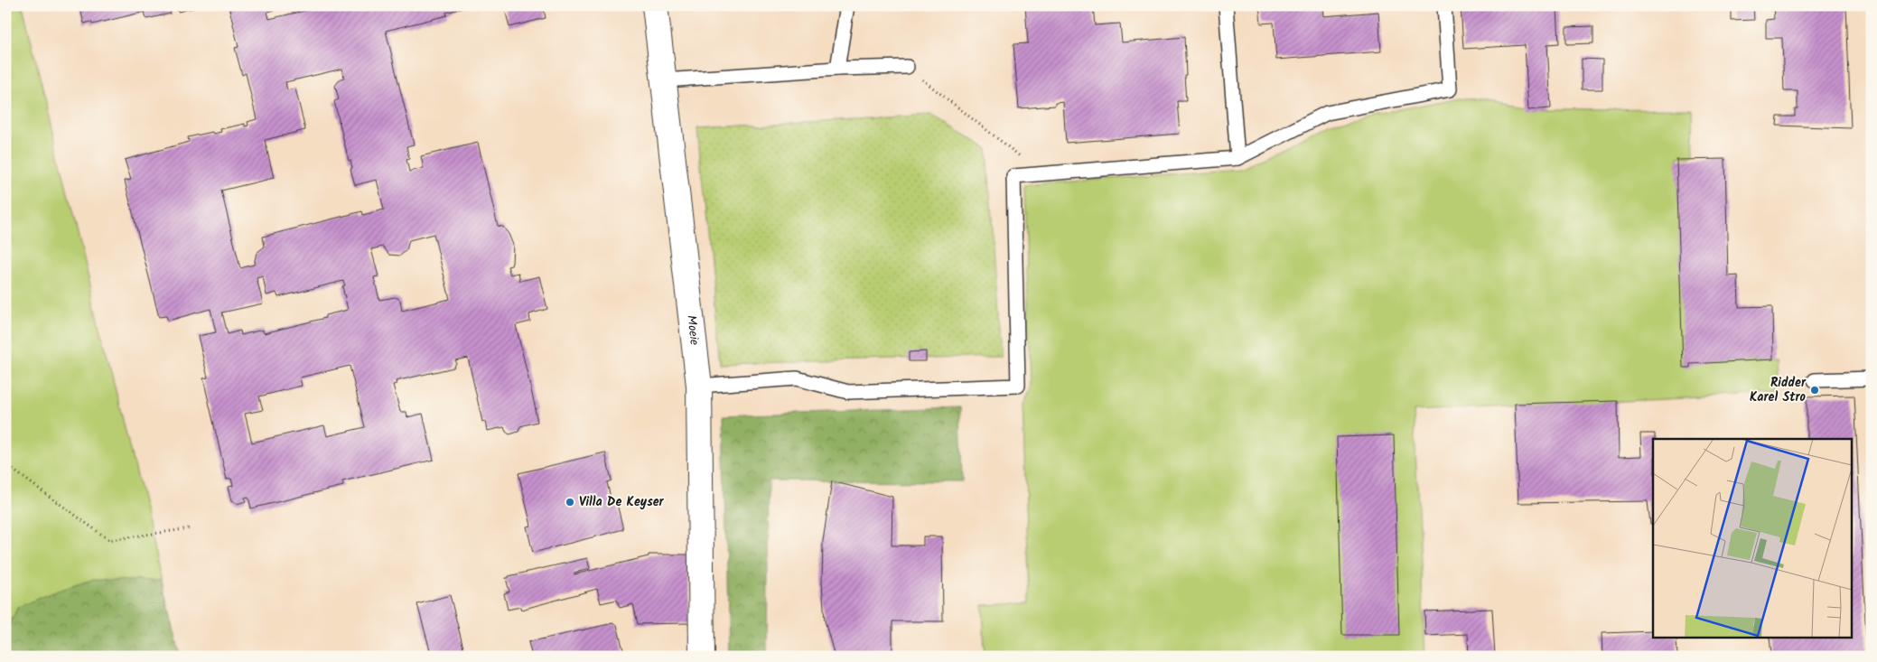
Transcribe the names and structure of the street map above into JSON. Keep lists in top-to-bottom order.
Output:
{
  "streets": {
    "street": ["Moeie"]
  },
  "places": ["Ridder Karel Stro", "Villa De Keyser"]
}
